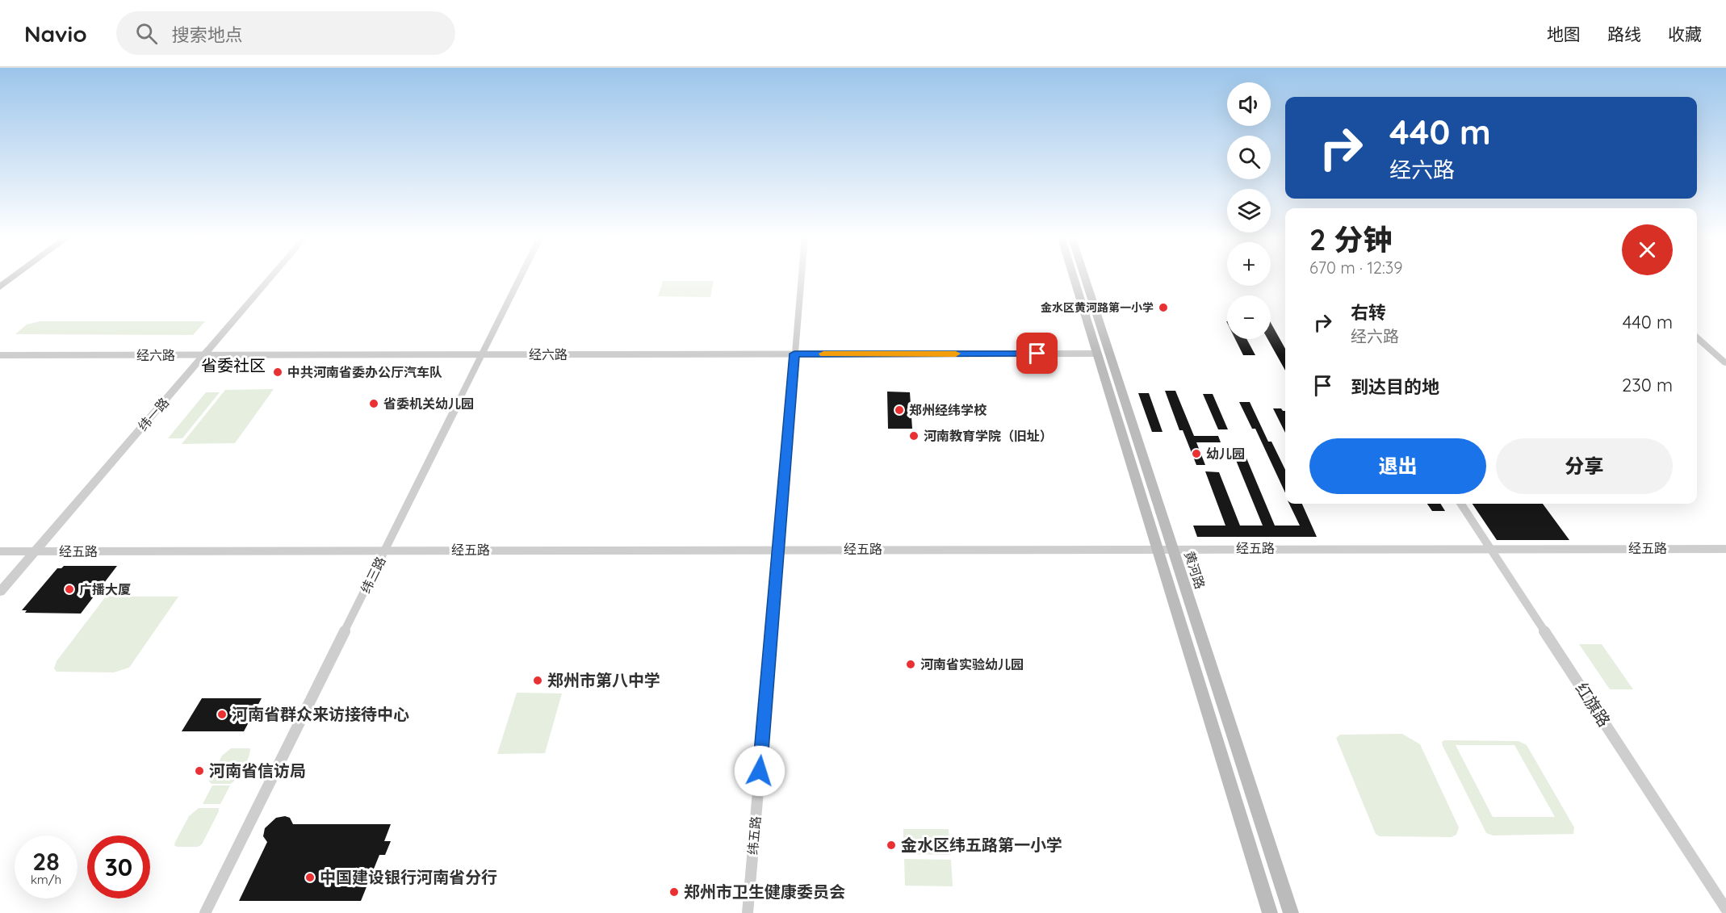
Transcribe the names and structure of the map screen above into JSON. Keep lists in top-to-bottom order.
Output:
{
  "streets": {
    "main road": ["黄河路"],
    "street": [
      "经六路",
      "纬一路",
      "经五路",
      "纬三路",
      "红旗路",
      "纬五路"
    ]
  },
  "crossings": [
    ["经六路", "纬一路"],
    ["经六路", "纬三路"],
    ["经六路", "纬五路"],
    ["纬一路", "经五路"],
    ["经五路", "黄河路"],
    ["经五路", "纬三路"],
    ["经五路", "红旗路"],
    ["经五路", "纬五路"]
  ],
  "districts": ["省委社区"],
  "places": [
    "金水区黄河路第一小学",
    "中共河南省委办公厅汽车队",
    "省委机关幼儿园",
    "郑州经纬学校",
    "河南教育学院（旧址）",
    "幼儿园",
    "广播大厦",
    "河南省实验幼儿园",
    "郑州市第八中学",
    "河南省群众来访接待中心",
    "河南省信访局",
    "金水区纬五路第一小学",
    "中国建设银行河南省分行",
    "郑州市卫生健康委员会"
  ],
  "page": {
    "header": "Navio",
    "search": "搜索地点",
    "nav": ["地图", "路线", "收藏"],
    "map_buttons": ["+", "−"],
    "turn": ["440 m", "经六路"],
    "heading": ["2 分钟", "670 m · 12:39"],
    "list": [
      {
        "name": "右转",
        "note": "经六路",
        "value": "440 m"
      },
      {
        "name": "到达目的地",
        "value": "230 m"
      }
    ],
    "buttons": ["退出", "分享"],
    "speed": "28 km/h",
    "limit": "30"
  }
}
